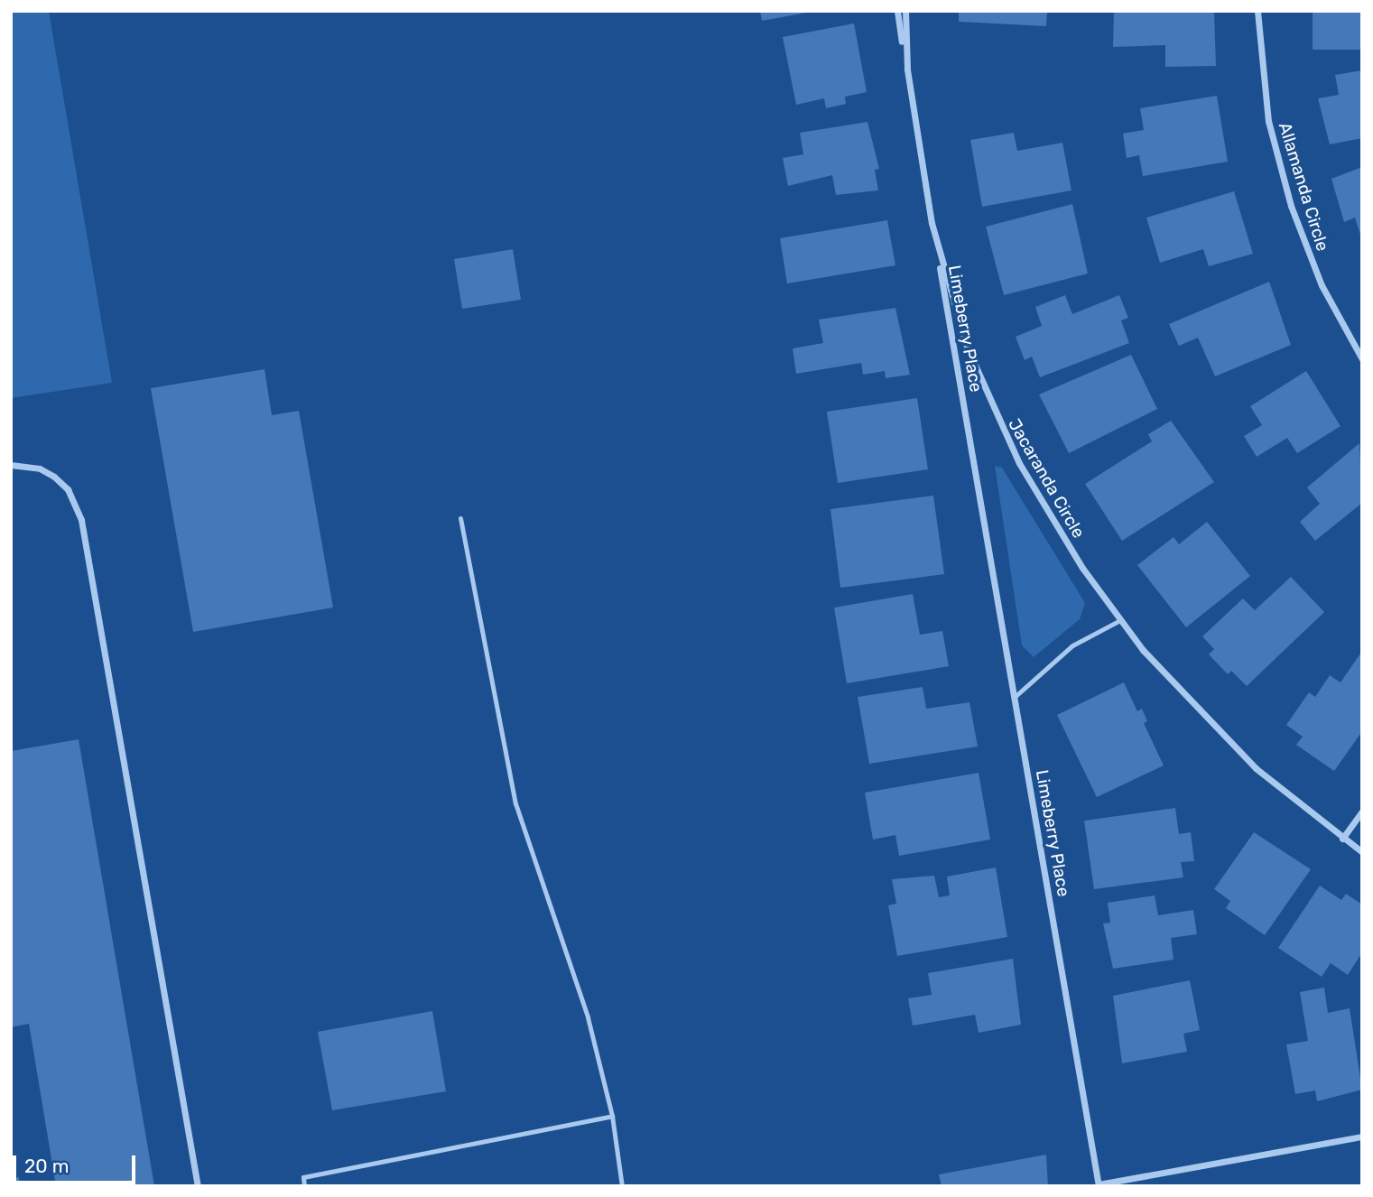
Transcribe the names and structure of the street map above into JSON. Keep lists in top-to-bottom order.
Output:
{
  "streets": {
    "street": ["Allamanda Circle", "Limeberry Place", "Jacaranda Circle"]
  },
  "crossings": [
    ["Limeberry Place", "Jacaranda Circle"]
  ],
  "scale_bar": "20 m"
}
